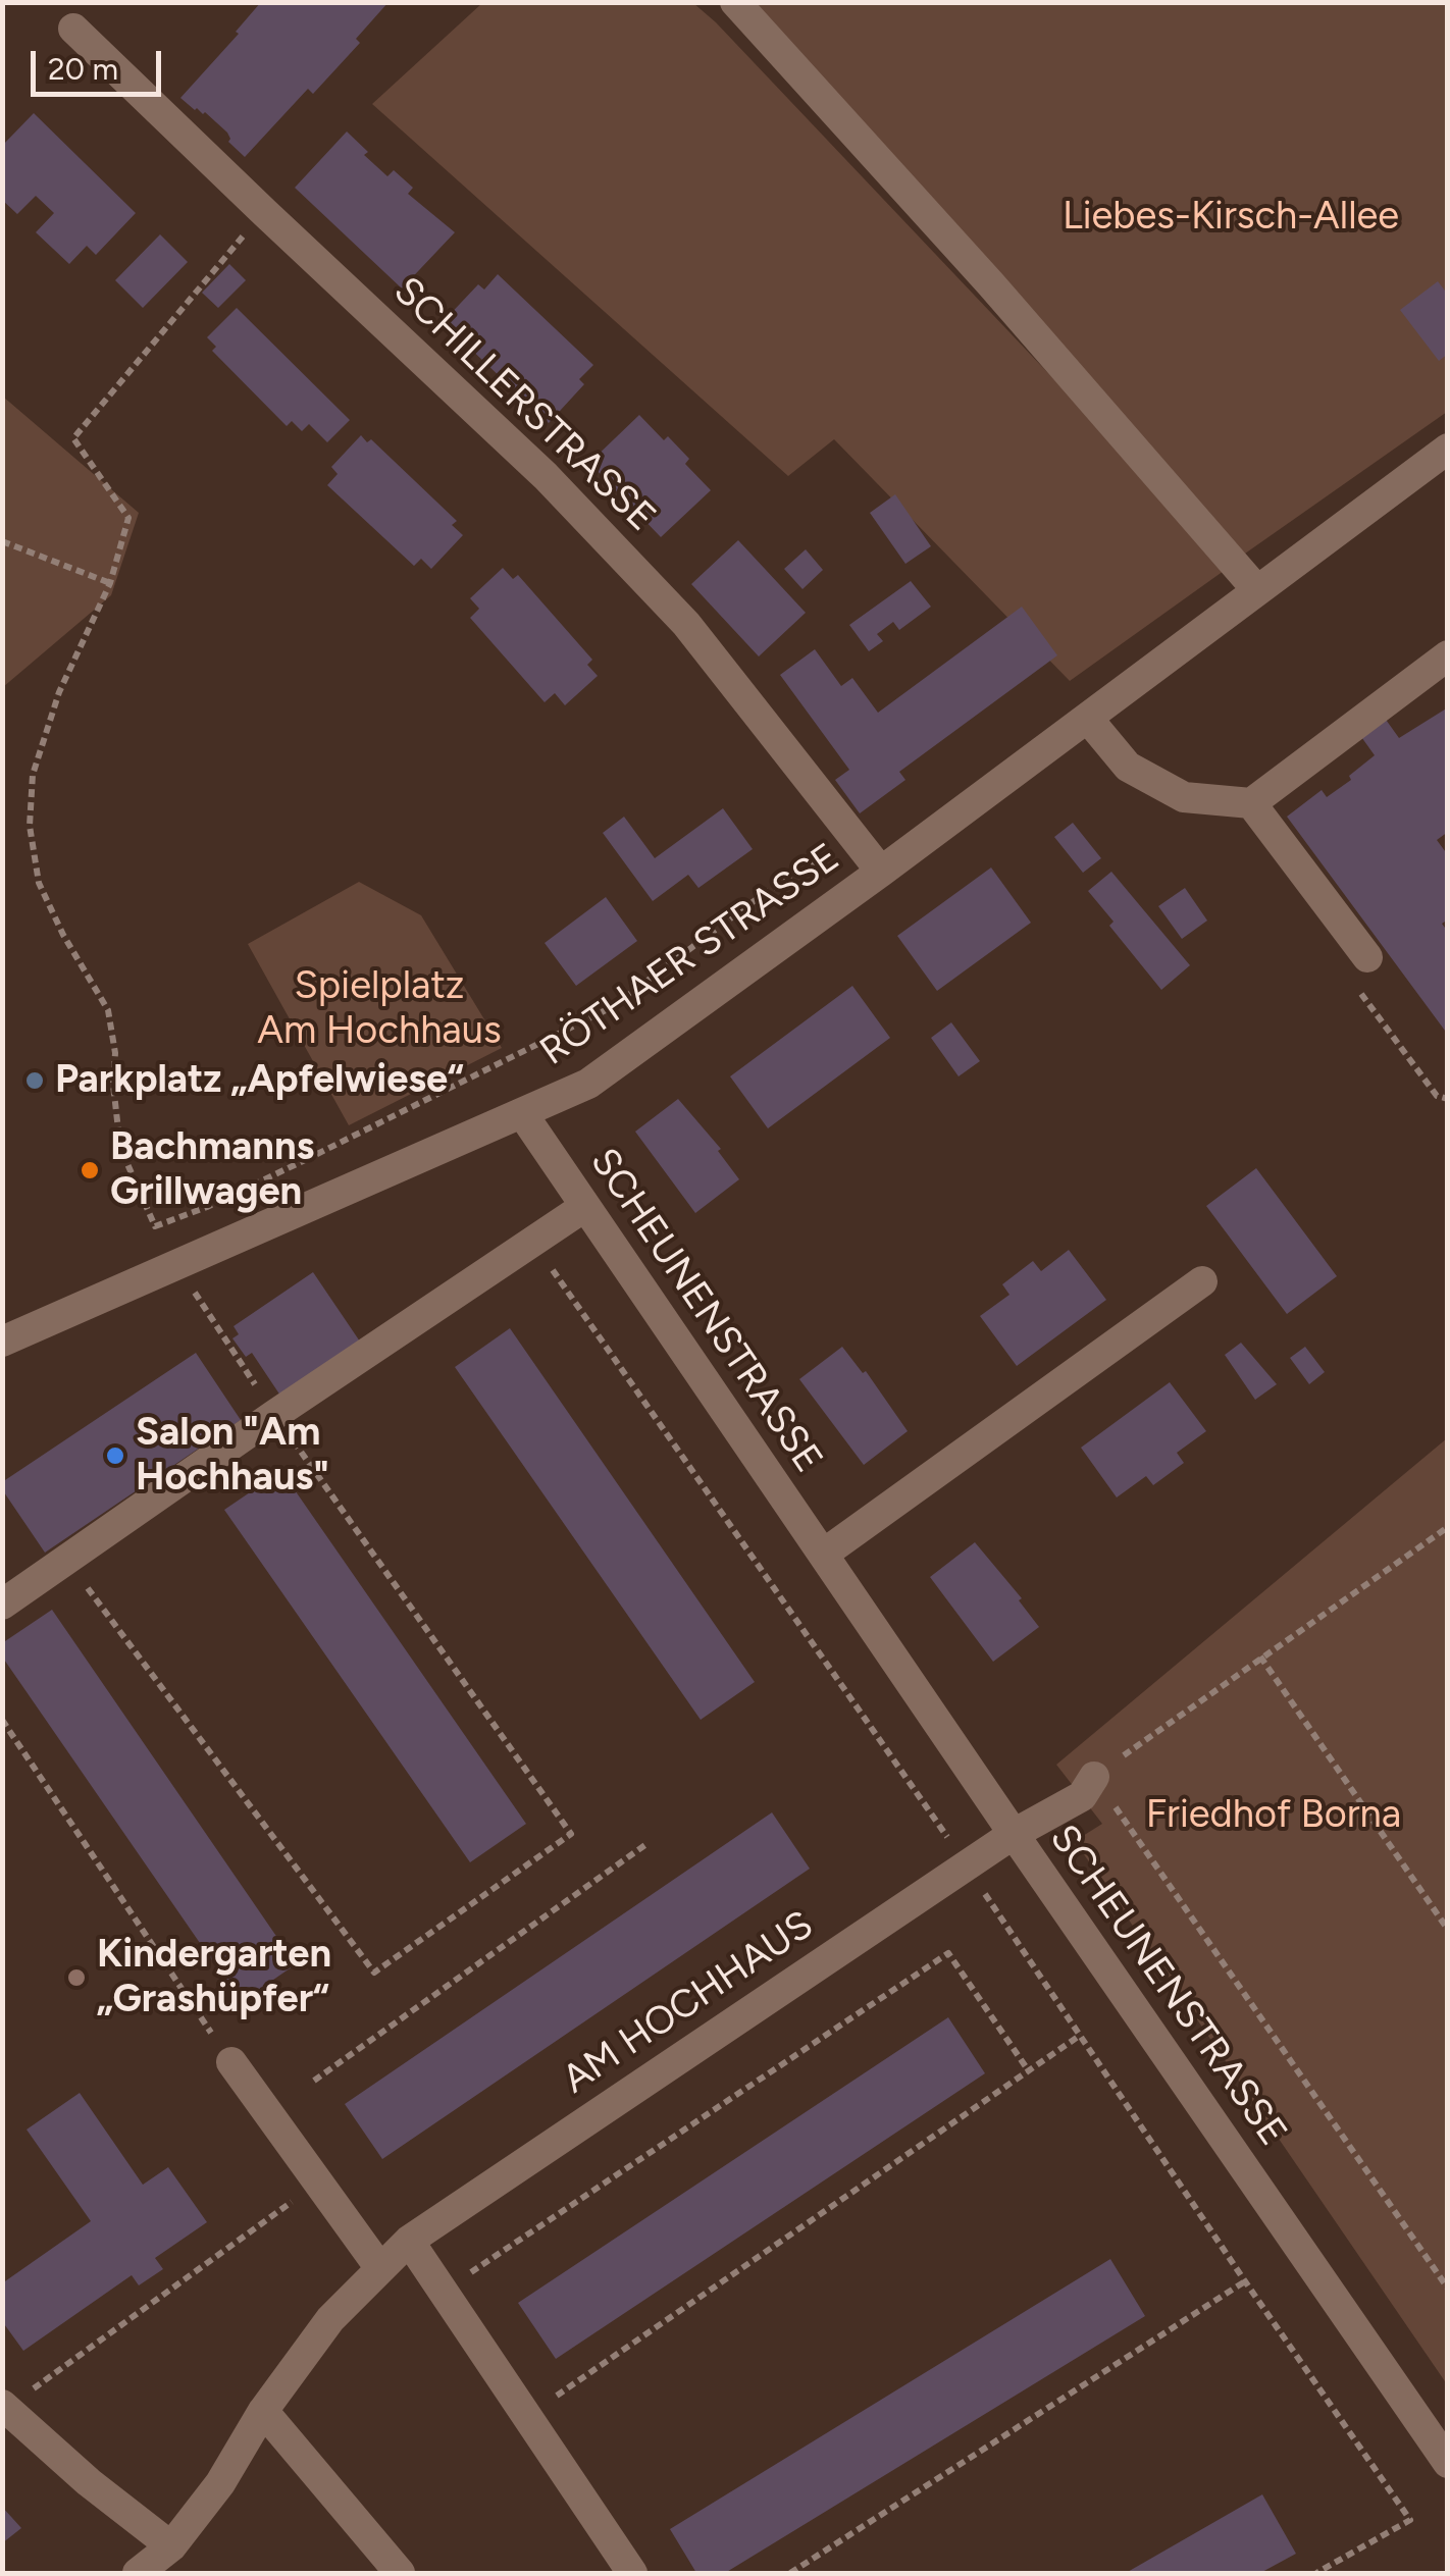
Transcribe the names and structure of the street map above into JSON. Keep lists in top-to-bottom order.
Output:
{
  "streets": {
    "street": [
      "SCHILLERSTRASSE",
      "RÖTHAER STRASSE",
      "SCHEUNENSTRASSE",
      "AM HOCHHAUS"
    ]
  },
  "crossings": [
    ["SCHILLERSTRASSE", "RÖTHAER STRASSE"],
    ["RÖTHAER STRASSE", "SCHEUNENSTRASSE"],
    ["SCHEUNENSTRASSE", "AM HOCHHAUS"]
  ],
  "parks": ["Liebes-Kirsch-Allee", "Spielplatz Am Hochhaus", "Friedhof Borna"],
  "places": [
    "Parkplatz „Apfelwiese“",
    "Bachmanns Grillwagen",
    "Salon \"Am Hochhaus\"",
    "Kindergarten „Grashüpfer“"
  ],
  "scale_bar": "20 m"
}
